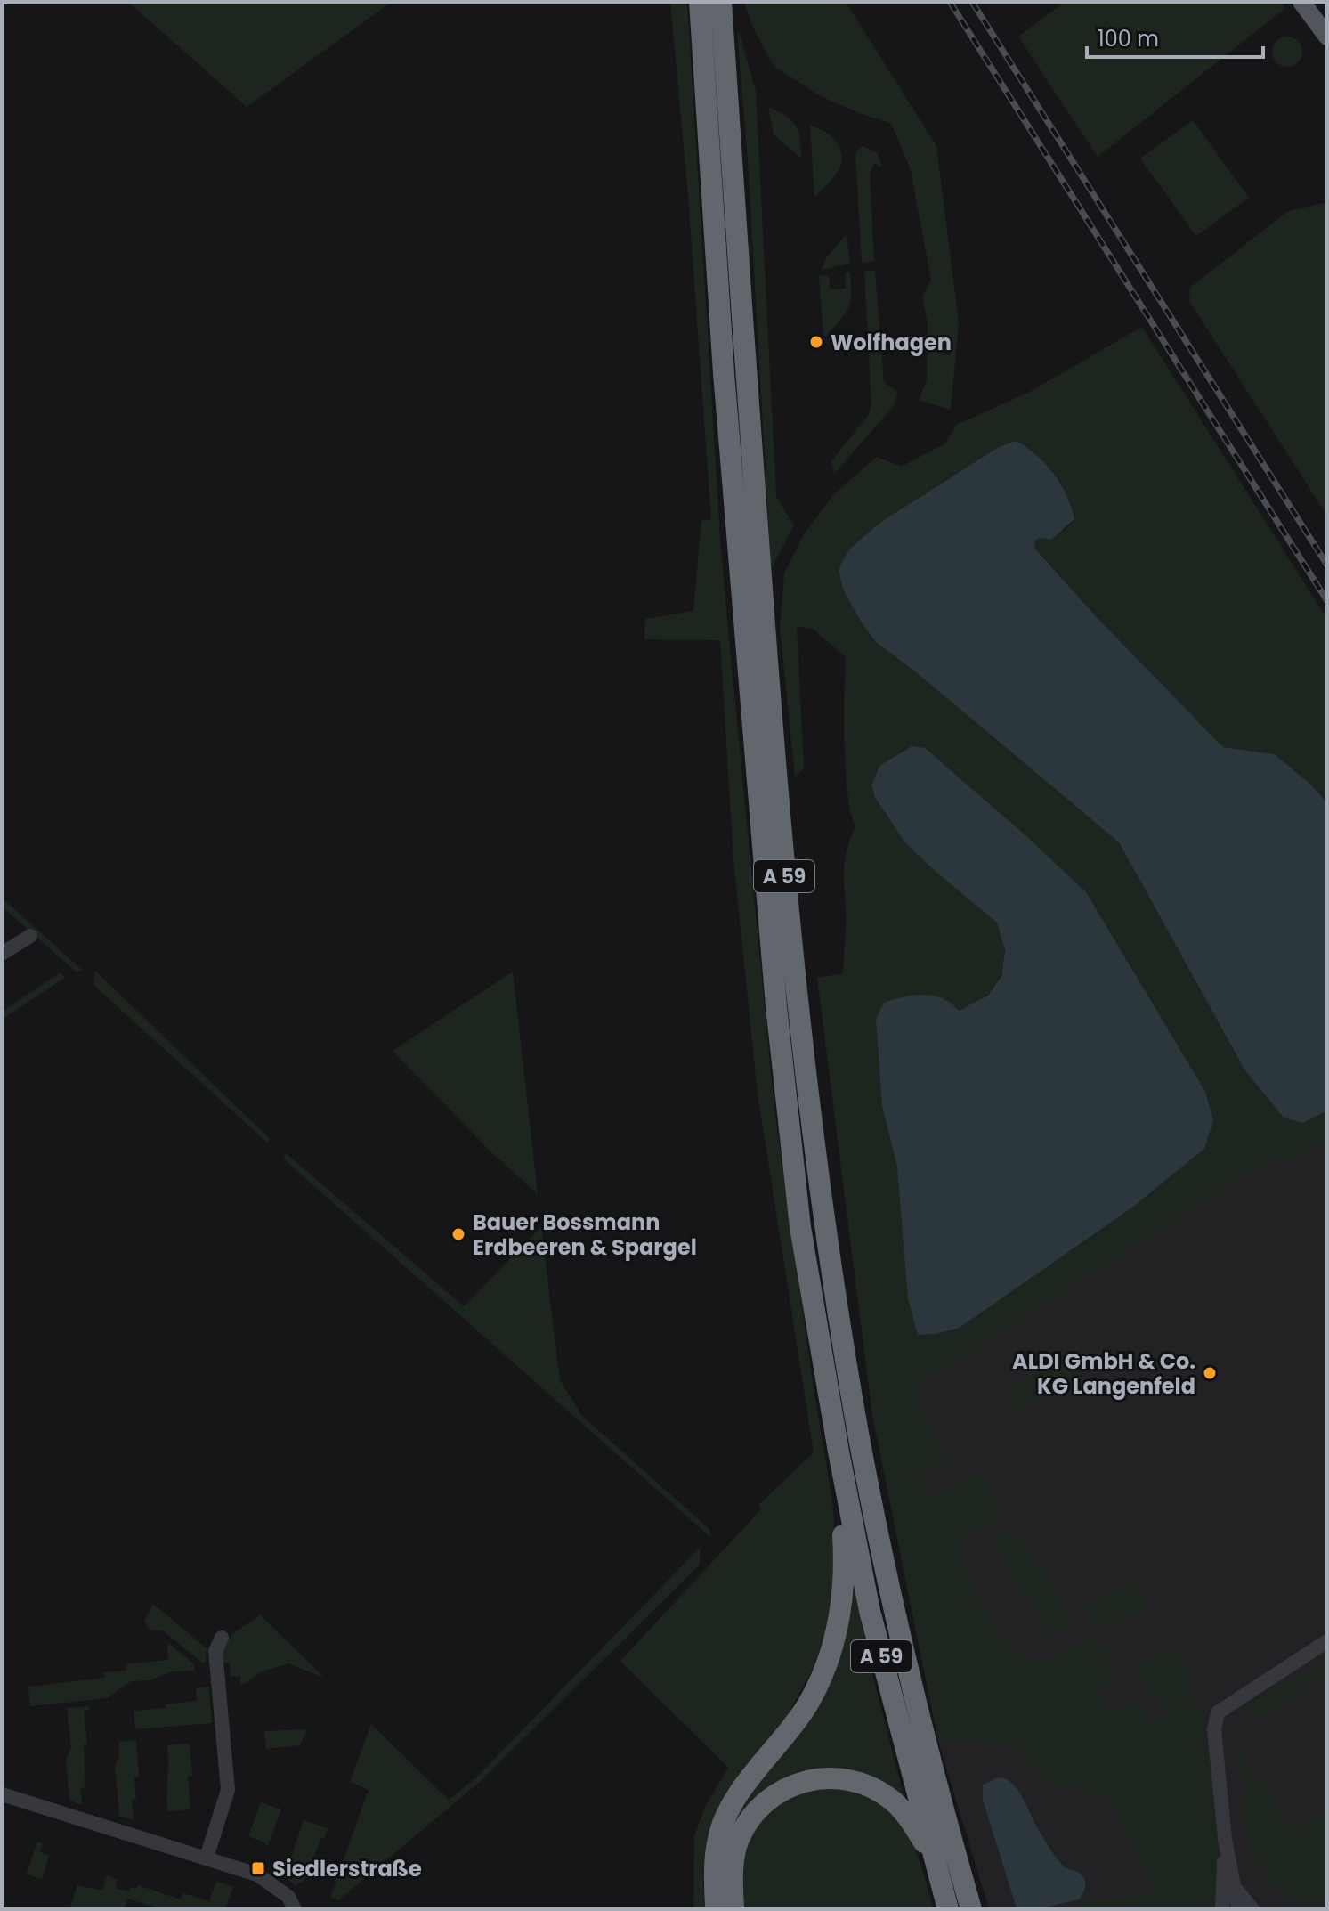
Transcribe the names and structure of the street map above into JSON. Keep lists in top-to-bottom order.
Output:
{
  "streets": {
    "highway": ["A 59"]
  },
  "places": {
    "other": ["Wolfhagen", "Bauer Bossmann Erdbeeren & Spargel", "ALDI GmbH & Co. KG Langenfeld"],
    "transit": ["Siedlerstraße"]
  },
  "scale_bar": "100 m"
}
